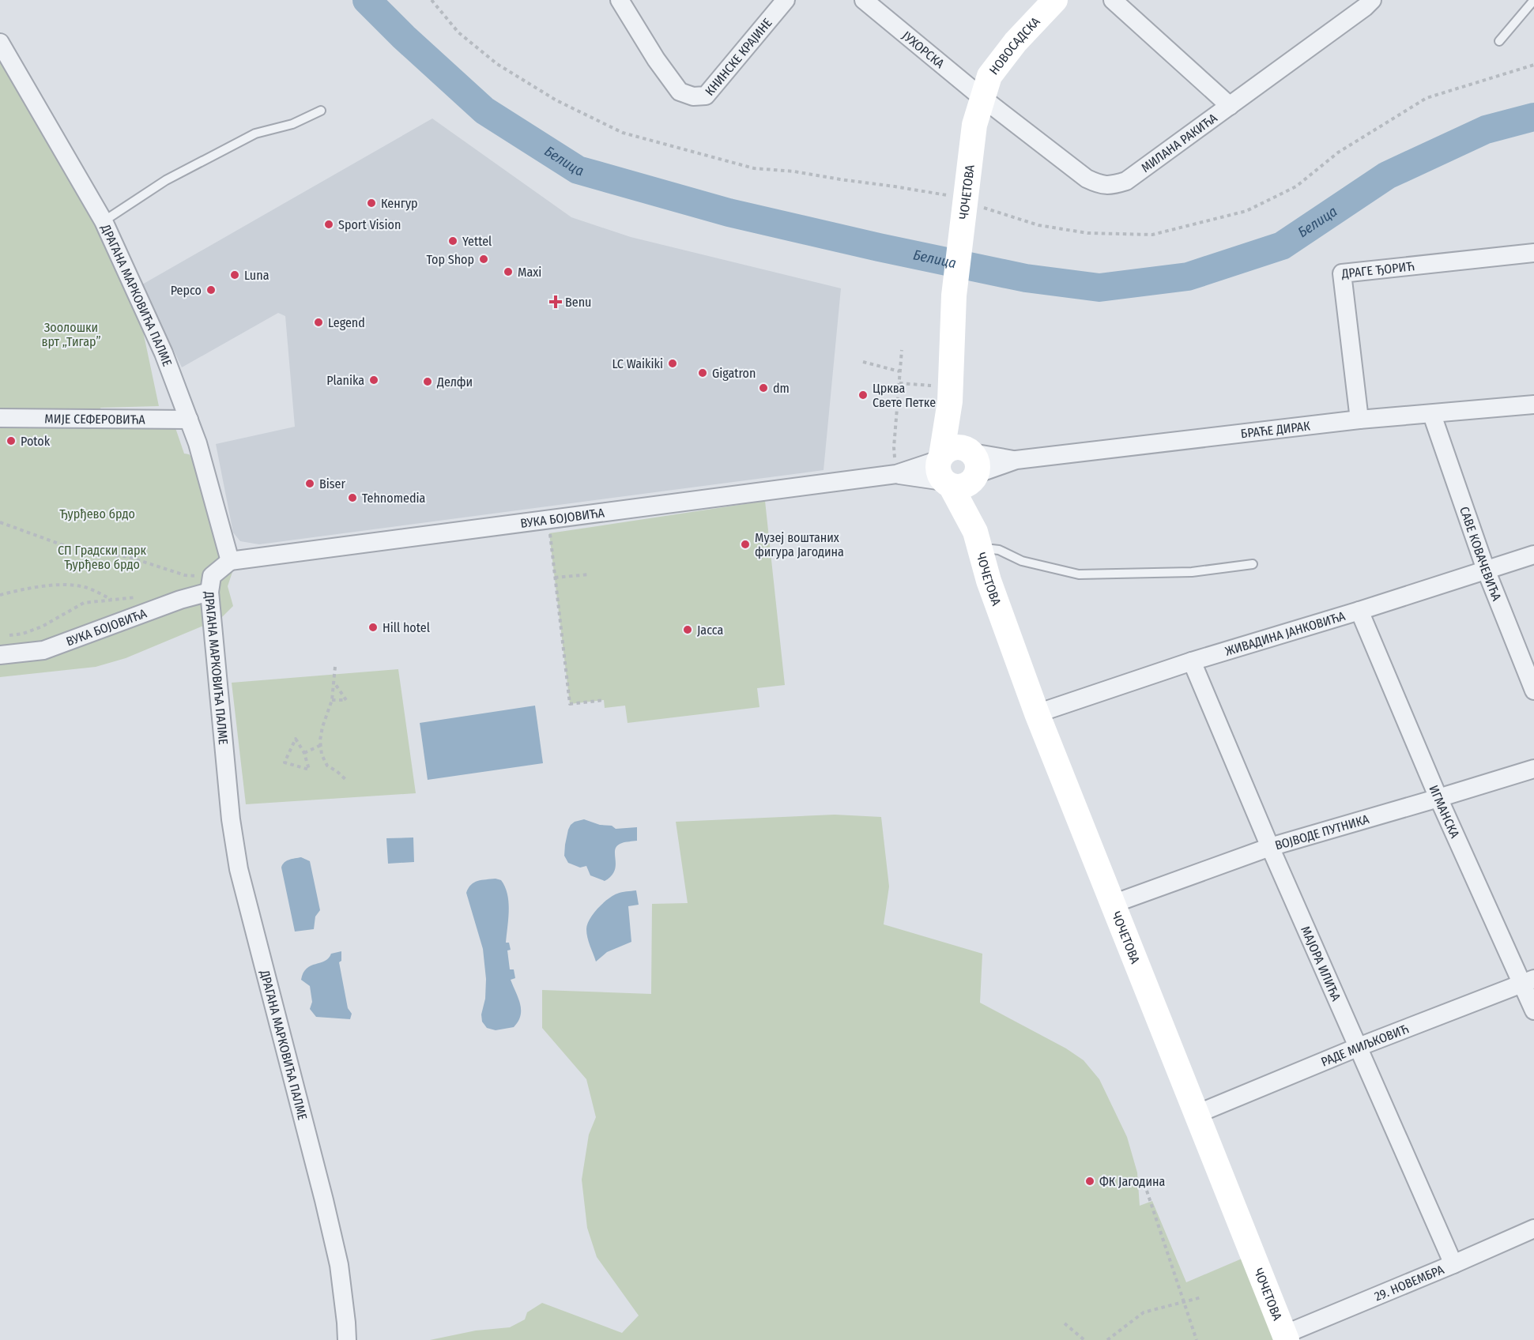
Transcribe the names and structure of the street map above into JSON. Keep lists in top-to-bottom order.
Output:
{
  "streets": {
    "street": [
      "НОВОСАДСКА",
      "ЈУХОРСКА",
      "КНИНСКЕ КРАЈИНЕ",
      "МИЛАНА РАКИЋА",
      "ЧОЧЕТОВА",
      "ДРАГЕ ЂОРИЋ",
      "ДРАГАНА МАРКОВИЋА ПАЛМЕ",
      "МИЈЕ СЕФЕРОВИЋА",
      "БРАЋЕ ДИРАК",
      "ВУКА БОЈОВИЋА",
      "САВЕ КОВАЧЕВИЋА",
      "ЖИВАДИНА ЈАНКОВИЋА",
      "ИГМАНСКА",
      "ВОЈВОДЕ ПУТНИКА",
      "МАЈОРА ИЛИЋА",
      "РАДЕ МИЉКОВИЋ",
      "29. НОВЕМБРА"
    ]
  },
  "crossings": [
    ["НОВОСАДСКА", "ЈУХОРСКА"],
    ["НОВОСАДСКА", "МИЛАНА РАКИЋА"],
    ["НОВОСАДСКА", "ЧОЧЕТОВА"],
    ["ЈУХОРСКА", "МИЛАНА РАКИЋА"],
    ["ЈУХОРСКА", "ЧОЧЕТОВА"],
    ["МИЛАНА РАКИЋА", "ЧОЧЕТОВА"],
    ["ЧОЧЕТОВА", "БРАЋЕ ДИРАК"],
    ["ЧОЧЕТОВА", "ВУКА БОЈОВИЋА"],
    ["ЧОЧЕТОВА", "ЖИВАДИНА ЈАНКОВИЋА"],
    ["ЧОЧЕТОВА", "ВОЈВОДЕ ПУТНИКА"],
    ["ЧОЧЕТОВА", "РАДЕ МИЉКОВИЋ"],
    ["ЧОЧЕТОВА", "29. НОВЕМБРА"],
    ["ДРАГЕ ЂОРИЋ", "БРАЋЕ ДИРАК"],
    ["ДРАГАНА МАРКОВИЋА ПАЛМЕ", "МИЈЕ СЕФЕРОВИЋА"],
    ["ДРАГАНА МАРКОВИЋА ПАЛМЕ", "ВУКА БОЈОВИЋА"],
    ["БРАЋЕ ДИРАК", "САВЕ КОВАЧЕВИЋА"],
    ["САВЕ КОВАЧЕВИЋА", "ЖИВАДИНА ЈАНКОВИЋА"],
    ["ЖИВАДИНА ЈАНКОВИЋА", "ИГМАНСКА"],
    ["ЖИВАДИНА ЈАНКОВИЋА", "МАЈОРА ИЛИЋА"],
    ["ИГМАНСКА", "ВОЈВОДЕ ПУТНИКА"],
    ["ИГМАНСКА", "РАДЕ МИЉКОВИЋ"],
    ["ВОЈВОДЕ ПУТНИКА", "МАЈОРА ИЛИЋА"],
    ["МАЈОРА ИЛИЋА", "РАДЕ МИЉКОВИЋ"],
    ["МАЈОРА ИЛИЋА", "29. НОВЕМБРА"]
  ],
  "water": ["Белица"],
  "parks": ["Зоолошки врт „Тигар”", "Ђурђево брдо", "СП Градски парк Ђурђево брдо"],
  "places": {
    "other": [
      "Кенгур",
      "Sport Vision",
      "Yettel",
      "Top Shop",
      "Maxi",
      "Luna",
      "Pepco",
      "Legend",
      "LC Waikiki",
      "Gigatron",
      "Planika",
      "Делфи",
      "dm",
      "Црква Свете Петке",
      "Potok",
      "Biser",
      "Tehnomedia",
      "Музеј воштаних фигура Јагодина",
      "Hill hotel",
      "Јасса",
      "ФК Јагодина"
    ],
    "health": ["Benu"]
  }
}
